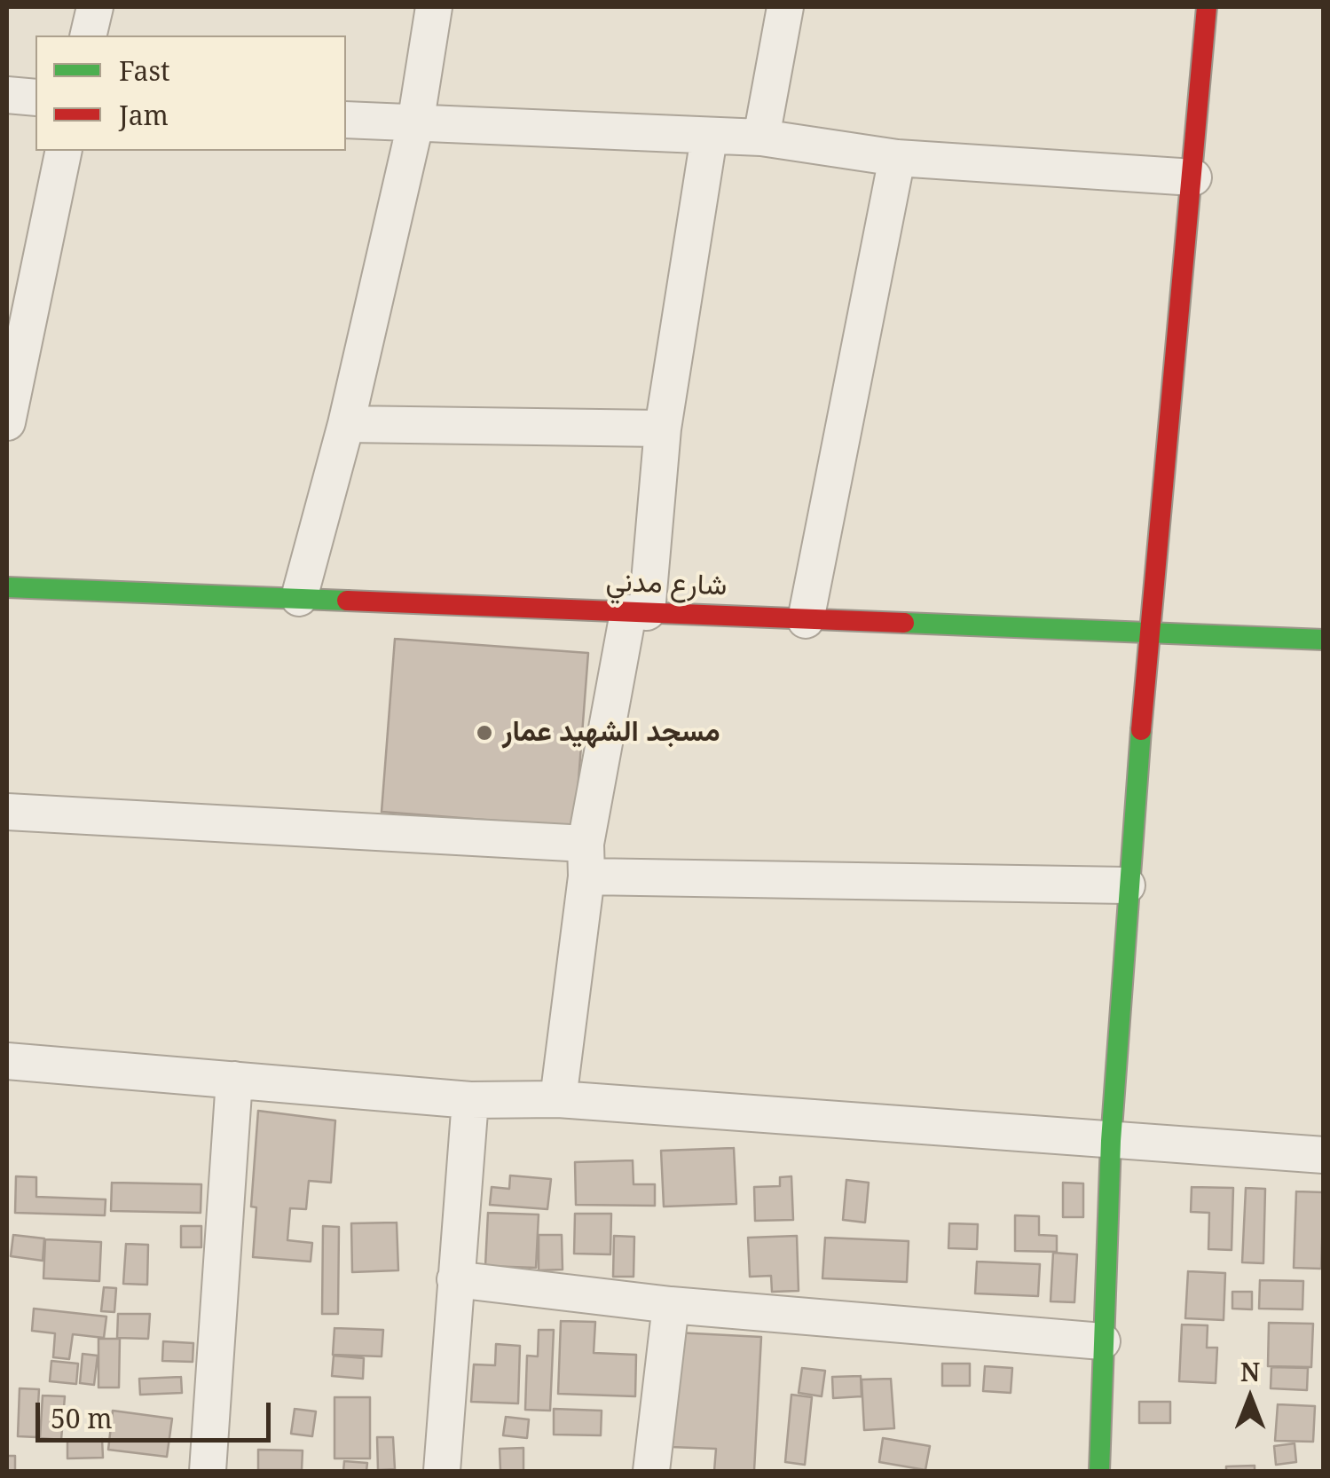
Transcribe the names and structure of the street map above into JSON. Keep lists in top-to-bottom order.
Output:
{
  "streets": {
    "street": ["شارع مدني"]
  },
  "places": ["مسجد الشهيد عمار"],
  "legend": ["Fast", "Jam"],
  "scale_bar": "50 m",
  "north": "top"
}
